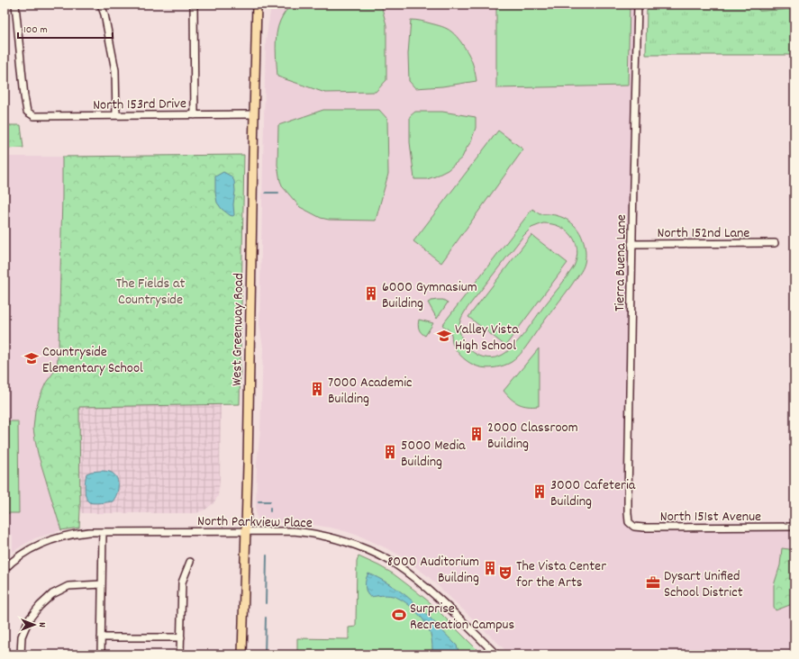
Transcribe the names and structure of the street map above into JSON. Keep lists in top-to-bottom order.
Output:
{
  "streets": {
    "main road": ["West Greenway Road"],
    "street": [
      "North 153rd Drive",
      "North 152nd Lane",
      "Tierra Buena Lane",
      "North 151st Avenue",
      "North Parkview Place"
    ]
  },
  "crossings": [
    ["North 153rd Drive", "West Greenway Road"],
    ["North 152nd Lane", "Tierra Buena Lane"],
    ["Tierra Buena Lane", "North 151st Avenue"],
    ["West Greenway Road", "North Parkview Place"]
  ],
  "parks": ["The Fields at Countryside"],
  "places": {
    "building": [
      "6000 Gymnasium Building",
      "7000 Academic Building",
      "2000 Classroom Building",
      "5000 Media Building",
      "3000 Cafeteria Building",
      "8000 Auditorium Building"
    ],
    "school or university": ["Valley Vista High School", "Countryside Elementary School"],
    "theatre": ["The Vista Center for the Arts"],
    "office": ["Dysart Unified School District"],
    "sports": ["Surprise Recreation Campus"]
  },
  "scale_bar": "100 m",
  "north": "right"
}
